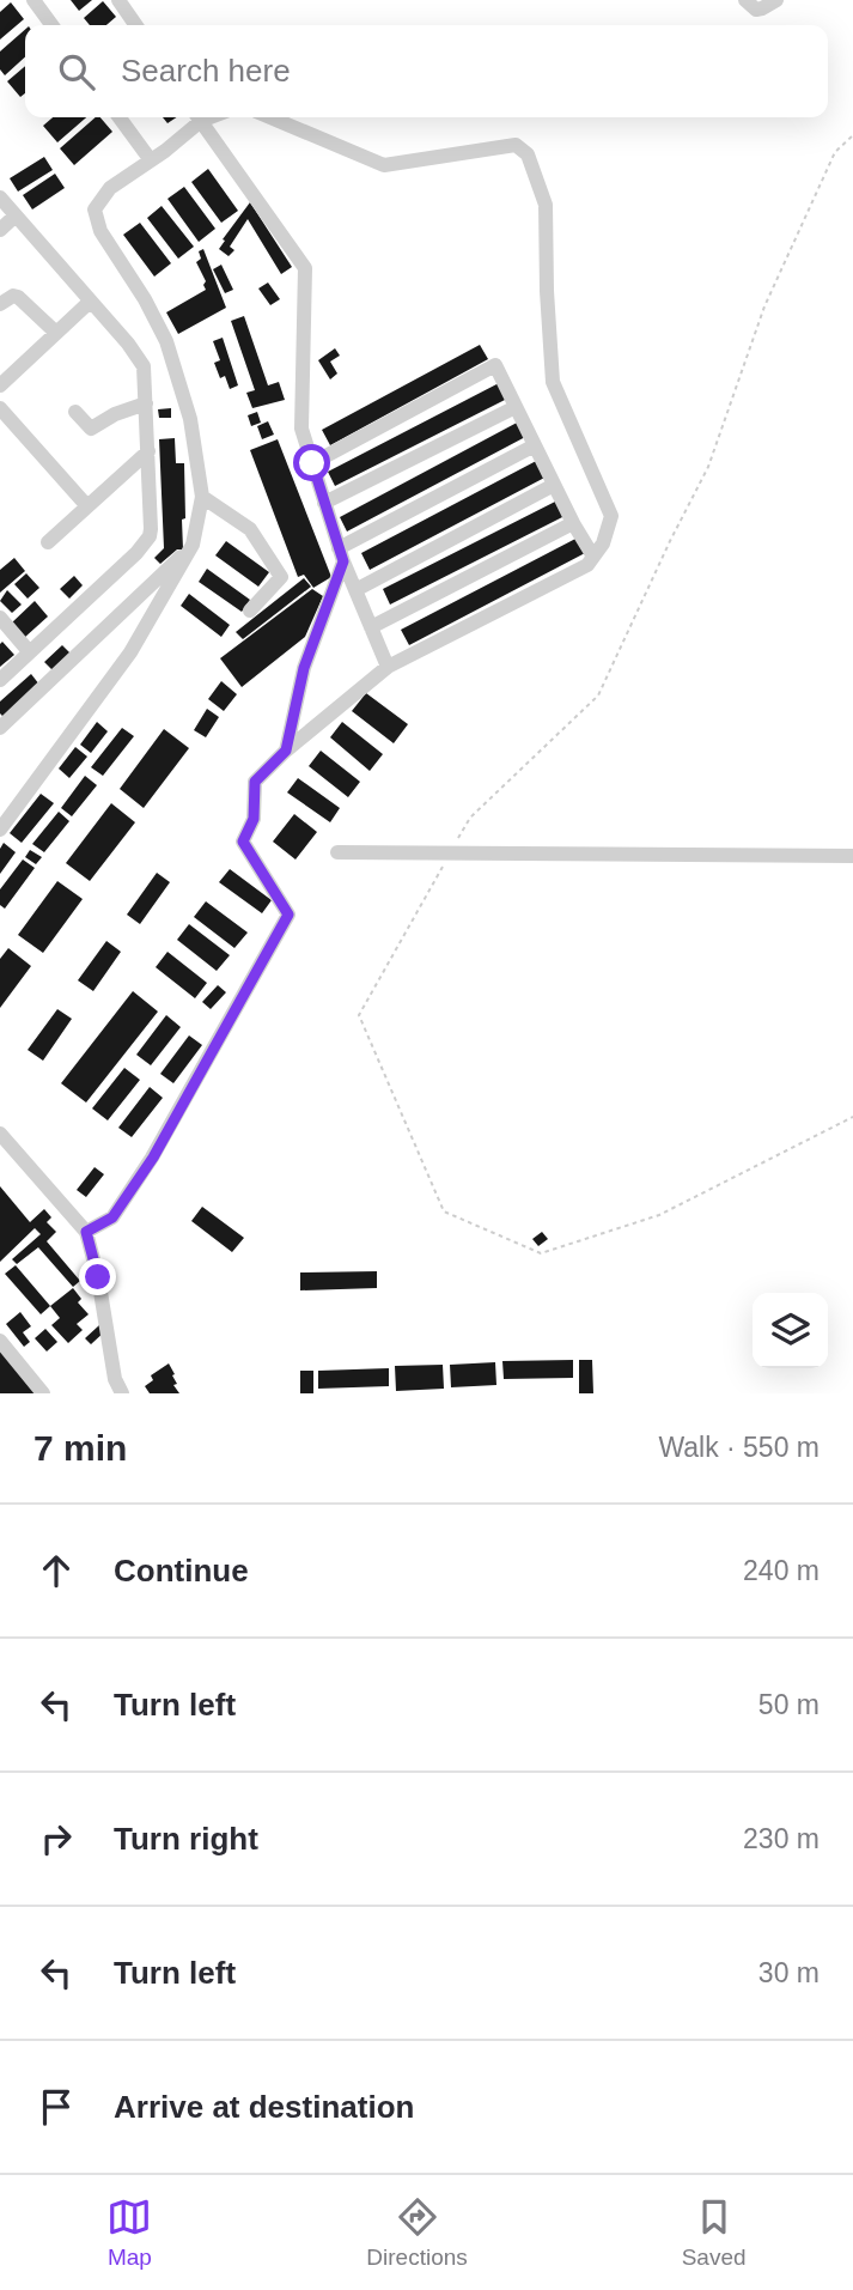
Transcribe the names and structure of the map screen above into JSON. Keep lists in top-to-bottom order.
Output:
{
  "page": {
    "search": "Search here",
    "heading": ["7 min", "Walk · 550 m"],
    "list": [
      ["Continue", "240 m"],
      ["Turn left", "50 m"],
      ["Turn right", "230 m"],
      ["Turn left", "30 m"],
      "Arrive at destination"
    ],
    "nav": ["Map", "Directions", "Saved"]
  }
}
